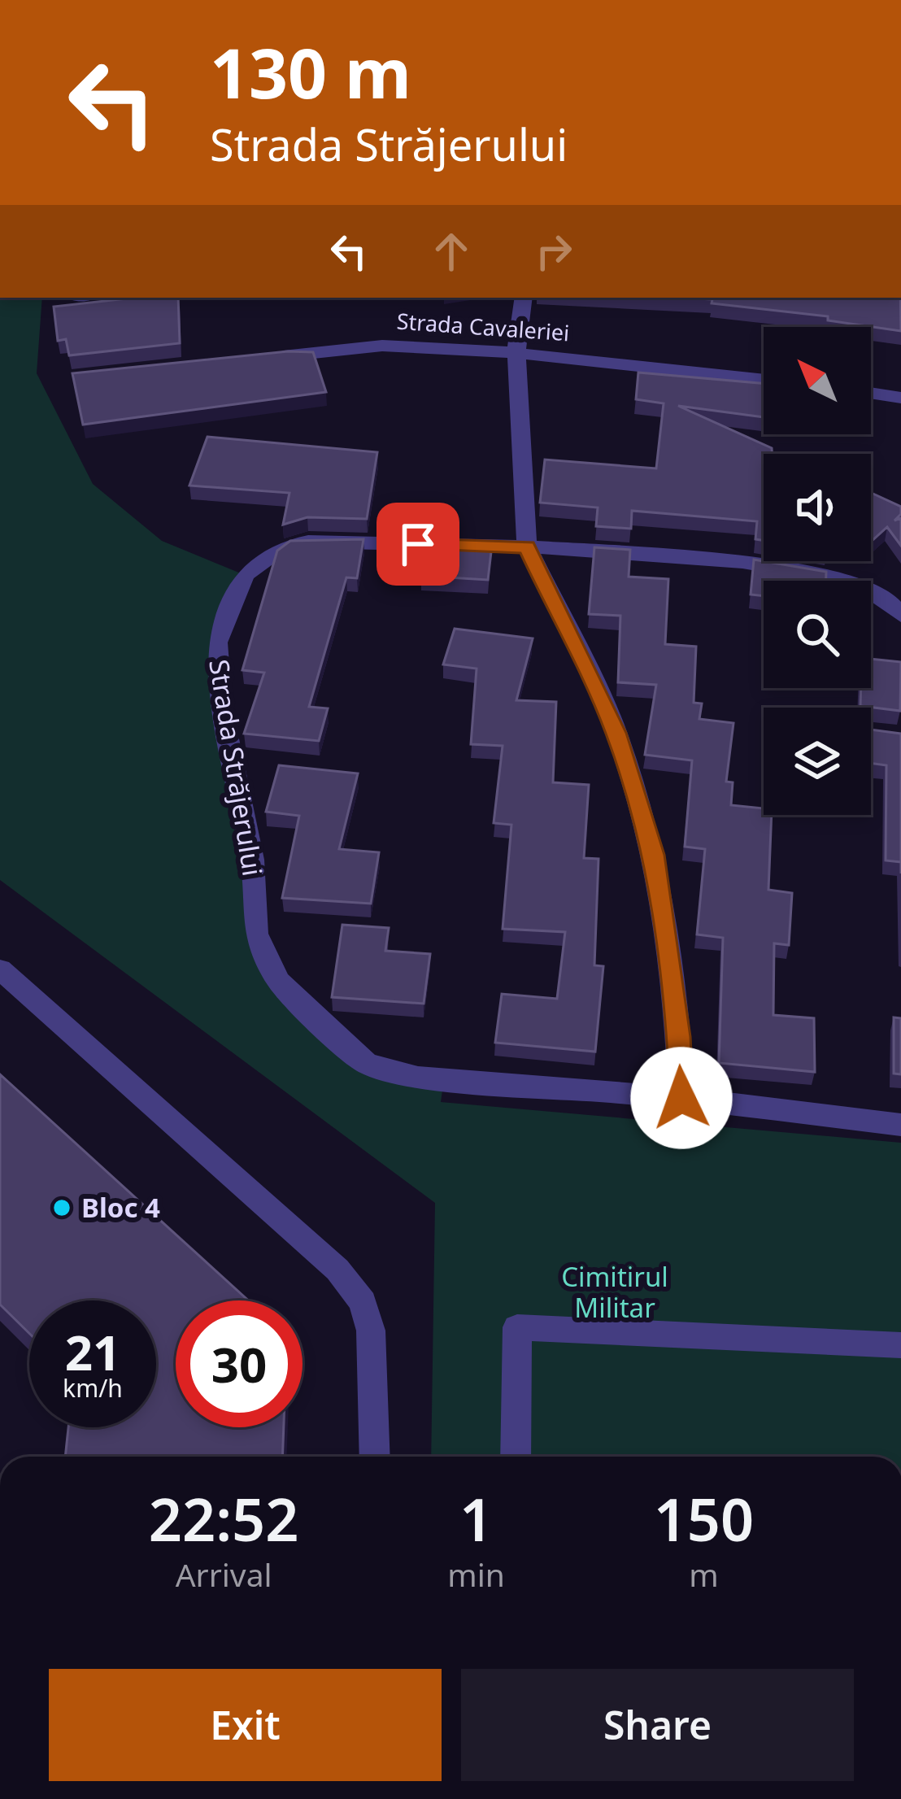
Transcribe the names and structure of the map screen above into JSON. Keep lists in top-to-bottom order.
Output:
{
  "streets": {
    "street": ["Strada Cavaleriei", "Strada Străjerului"]
  },
  "parks": ["Cimitirul Militar"],
  "places": ["Bloc 4"],
  "north": "top left",
  "page": {
    "turn": ["130 m", "Strada Străjerului"],
    "speed": "21 km/h",
    "limit": "30",
    "eta": [
      "22:52",
      "Arrival",
      "1",
      "min",
      "150",
      "m"
    ],
    "buttons": ["Exit", "Share"]
  }
}
